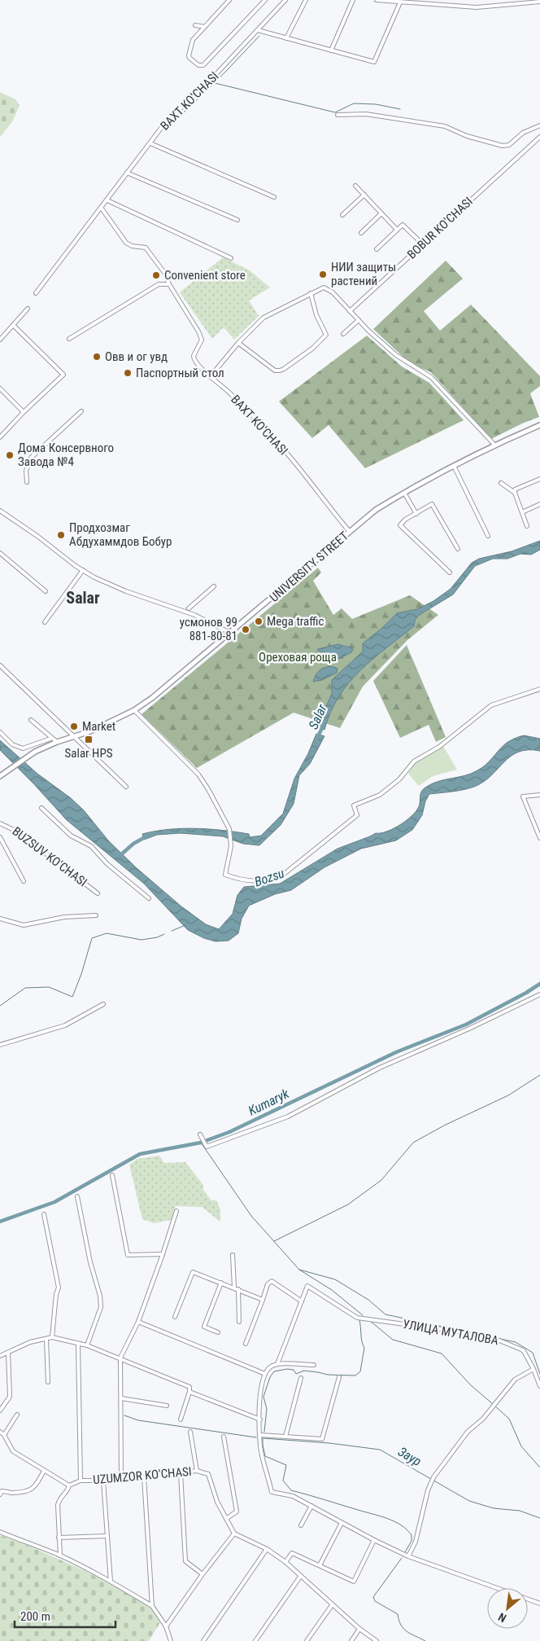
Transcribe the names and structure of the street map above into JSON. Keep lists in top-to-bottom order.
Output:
{
  "streets": {
    "main road": ["UNIVERSITY STREET"],
    "street": [
      "BAXT KO'CHASI",
      "BOBUR KO'CHASI",
      "BUZSUV KO'CHASI",
      "УЛИЦА МУТАЛОВА",
      "UZUMZOR KO'CHASI"
    ]
  },
  "crossings": [
    ["BAXT KO'CHASI", "UNIVERSITY STREET"]
  ],
  "districts": ["Salar"],
  "water": [
    "Salar",
    "Bozsu",
    "Kumaryk",
    "Заур"
  ],
  "parks": ["Ореховая роща"],
  "places": {
    "other": [
      "НИИ защиты растений",
      "Convenient store",
      "Овв и ог увд",
      "Паспортный стол",
      "Дома Консервного Завода №4",
      "Продхозмаг Абдухаммдов Бобур",
      "Mega traffic",
      "усмонов 99 881-80-81",
      "Market"
    ],
    "transit": ["Salar HPS"]
  },
  "scale_bar": "200 m",
  "north": "bottom left"
}
